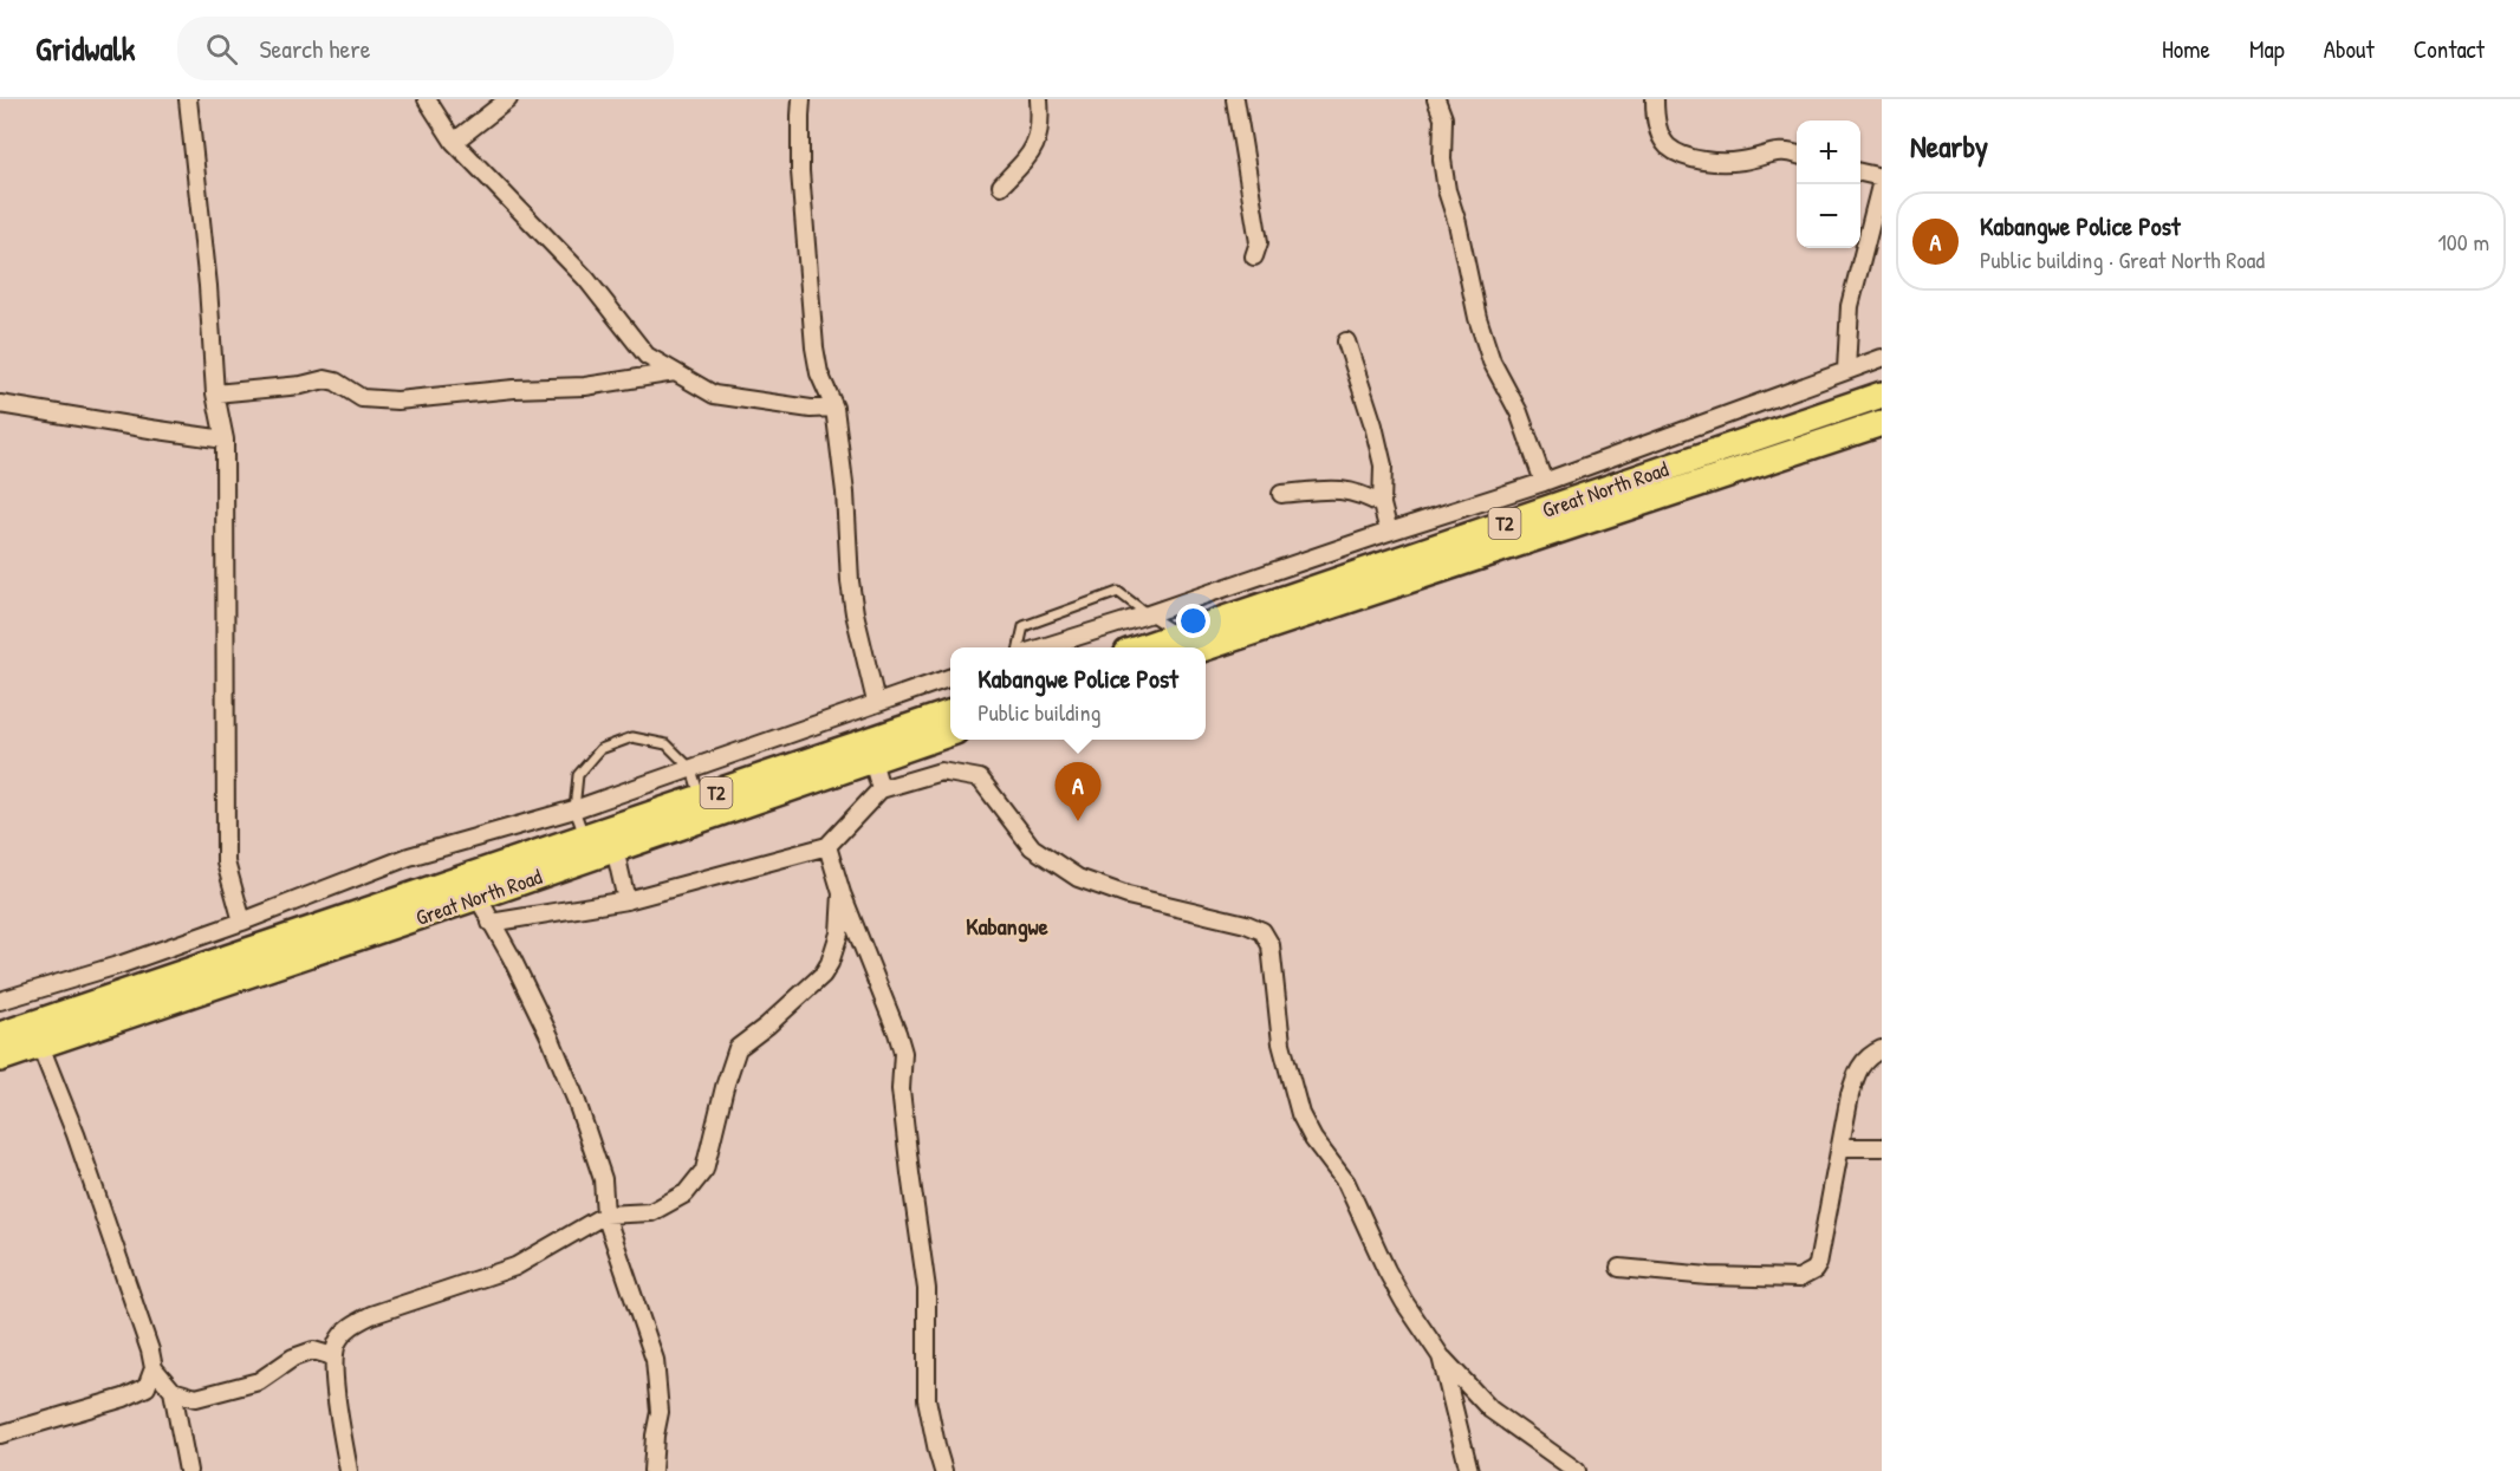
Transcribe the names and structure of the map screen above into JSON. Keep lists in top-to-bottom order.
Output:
{
  "streets": {
    "main road": ["Great North Road", "T2"]
  },
  "districts": ["Kabangwe"],
  "page": {
    "header": "Gridwalk",
    "search": "Search here",
    "nav": [
      "Home",
      "Map",
      "About",
      "Contact"
    ],
    "heading": "Nearby",
    "map_buttons": ["+", "−"],
    "list": [
      {
        "mark": "A",
        "name": "Kabangwe Police Post",
        "note": "Public building · Great North Road",
        "value": "100 m"
      }
    ],
    "popup": ["Kabangwe Police Post", "Public building"],
    "pins": "A"
  }
}
